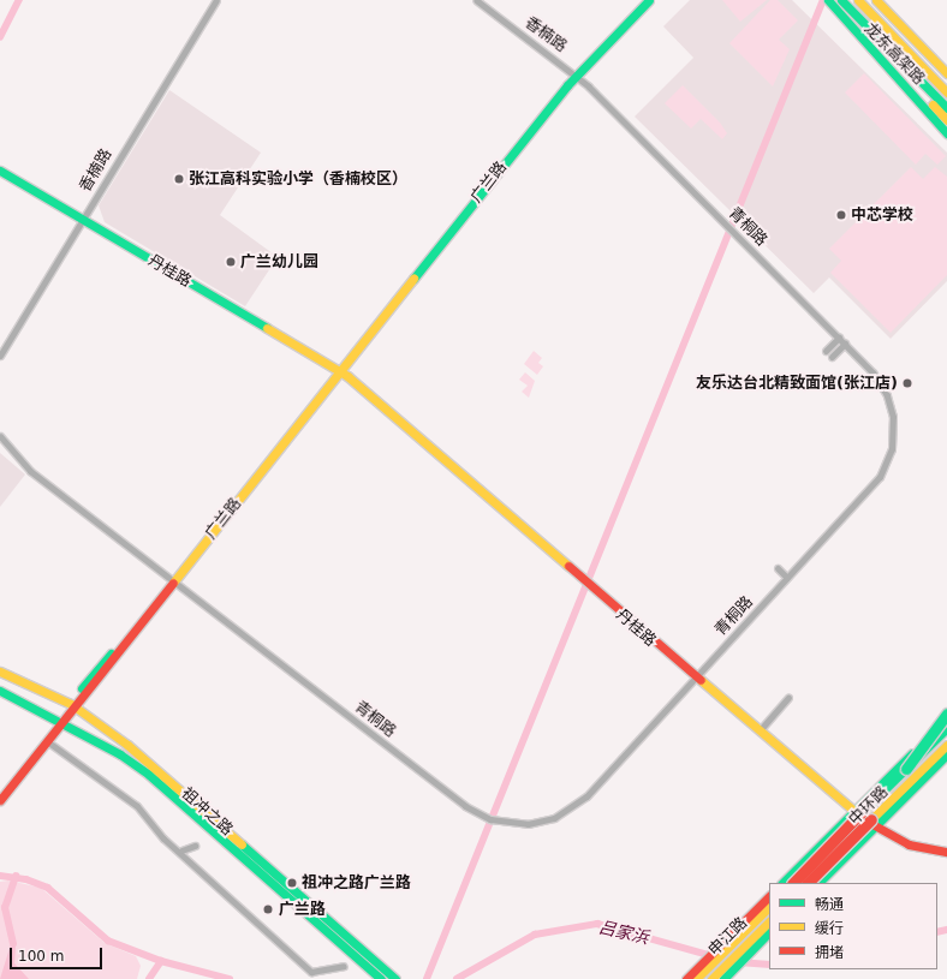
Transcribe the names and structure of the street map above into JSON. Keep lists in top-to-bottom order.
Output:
{
  "streets": {
    "main road": [
      "龙东高架路",
      "广兰路",
      "丹桂路",
      "中环路",
      "祖冲之路",
      "申江路"
    ],
    "street": ["香楠路", "青桐路"]
  },
  "crossings": [
    ["香楠路", "广兰路"],
    ["香楠路", "青桐路"],
    ["香楠路", "丹桂路"],
    ["广兰路", "青桐路"],
    ["广兰路", "丹桂路"],
    ["广兰路", "祖冲之路"],
    ["青桐路", "丹桂路"],
    ["丹桂路", "中环路"]
  ],
  "water": ["吕家浜"],
  "places": [
    "张江高科实验小学（香楠校区）",
    "中芯学校",
    "广兰幼儿园",
    "友乐达台北精致面馆(张江店)",
    "祖冲之路广兰路",
    "广兰路"
  ],
  "legend": ["畅通", "缓行", "拥堵"],
  "scale_bar": "100 m"
}
